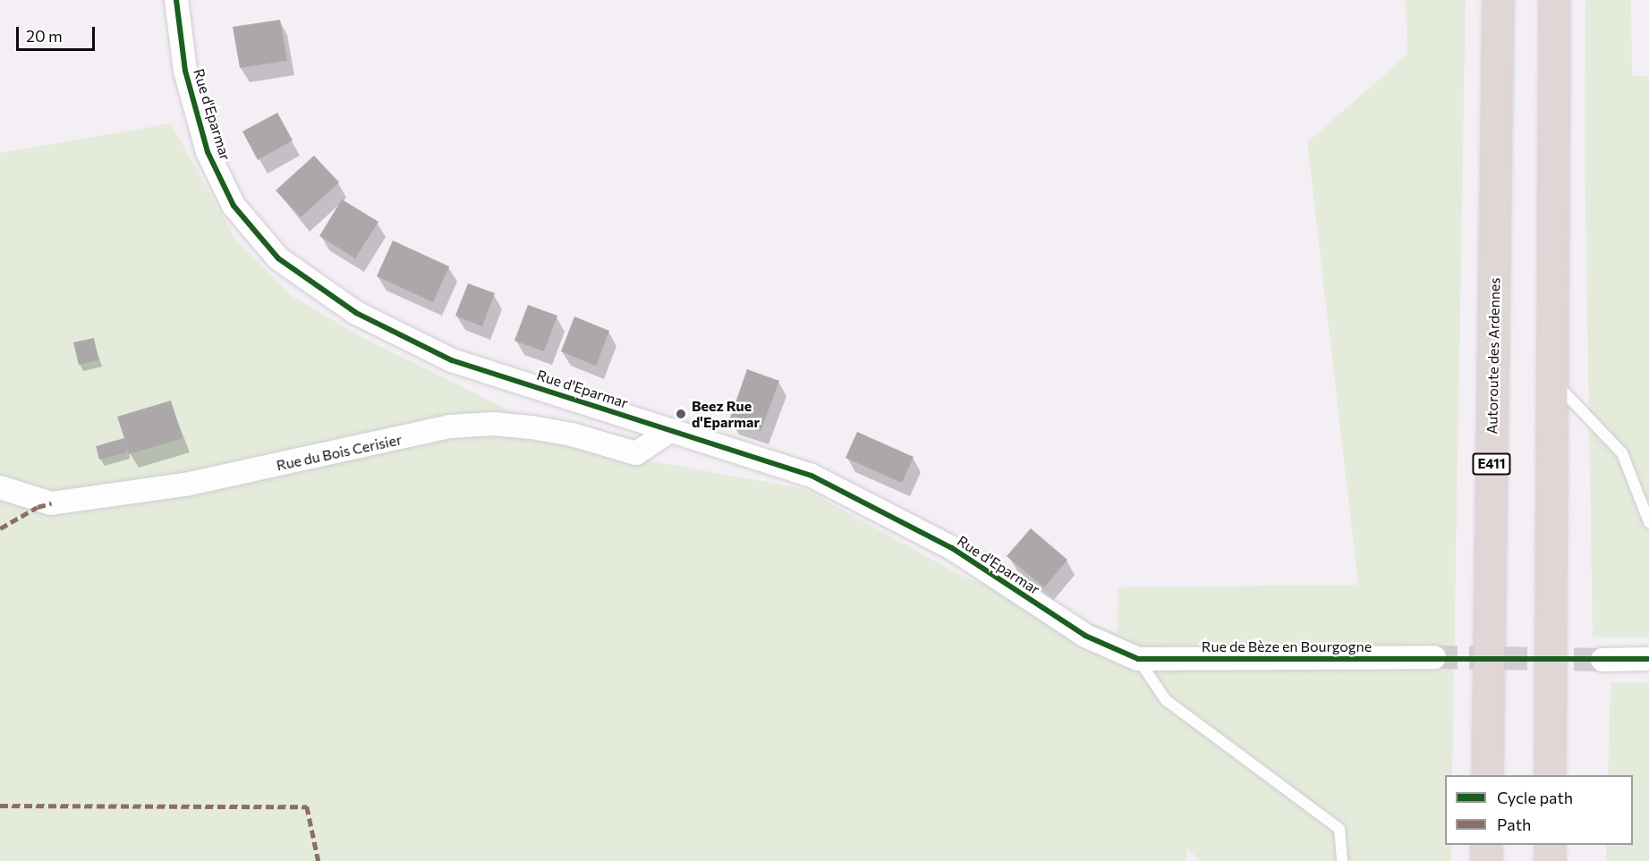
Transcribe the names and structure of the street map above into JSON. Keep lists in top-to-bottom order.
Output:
{
  "streets": {
    "highway": ["Autoroute des Ardennes", "E411"],
    "street": ["Rue d'Eparmar", "Rue du Bois Cerisier", "Rue de Bèze en Bourgogne"]
  },
  "crossings": [
    ["Rue d'Eparmar", "Rue du Bois Cerisier"],
    ["Rue d'Eparmar", "Rue de Bèze en Bourgogne"]
  ],
  "places": ["Beez Rue d'Eparmar"],
  "legend": ["Cycle path", "Path"],
  "scale_bar": "20 m"
}
